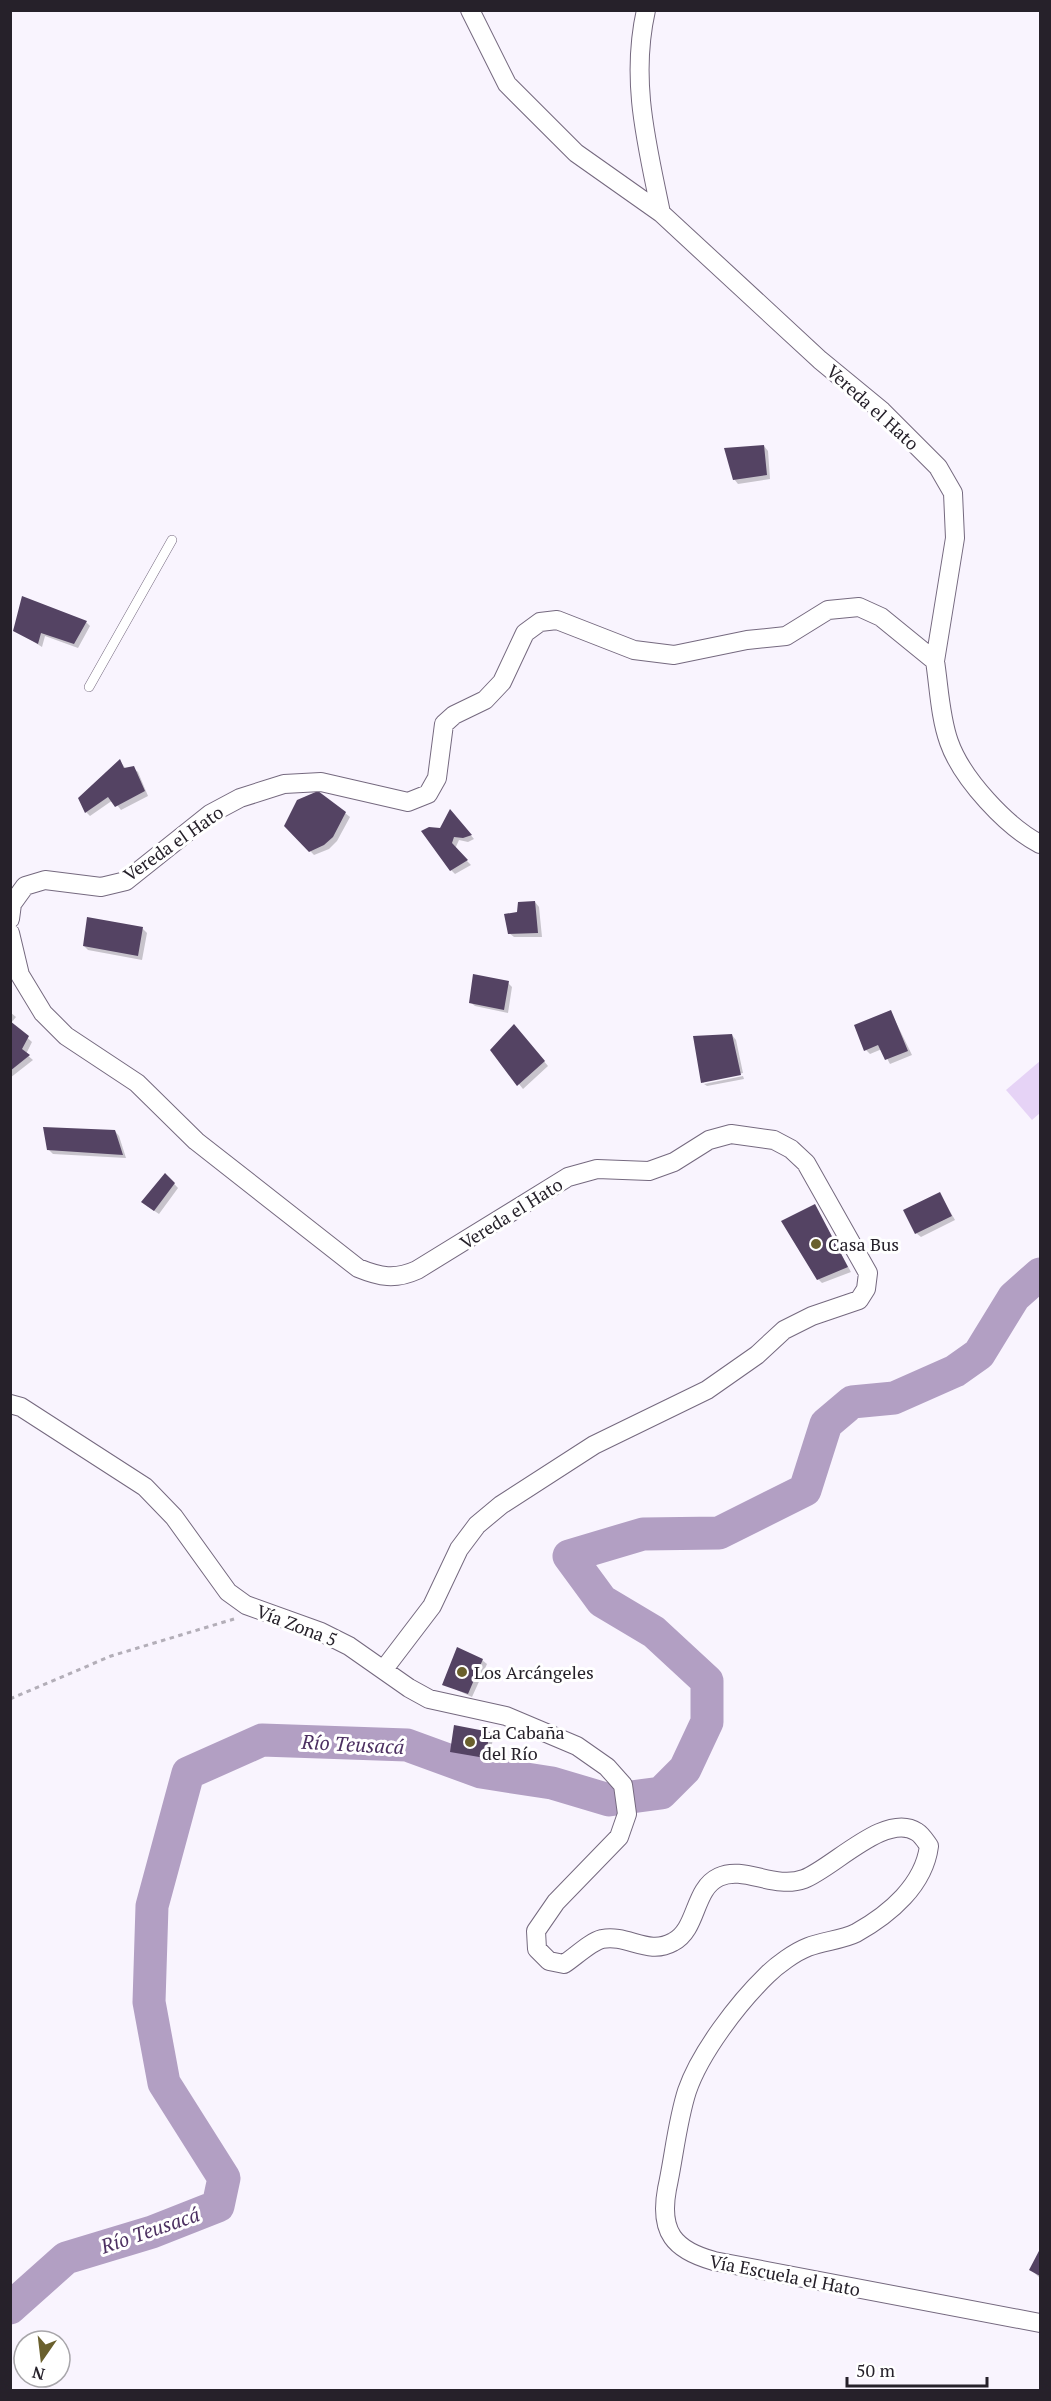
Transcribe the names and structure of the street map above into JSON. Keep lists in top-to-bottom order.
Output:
{
  "streets": {
    "street": ["Vereda el Hato", "Vía Zona 5", "Vía Escuela el Hato"]
  },
  "crossings": [
    ["Vereda el Hato", "Vía Zona 5"],
    ["Vía Zona 5", "Vía Escuela el Hato"]
  ],
  "water": ["Río Teusacá"],
  "places": ["Casa Bus", "Los Arcángeles", "La Cabaña del Río"],
  "scale_bar": "50 m",
  "north": "bottom"
}
